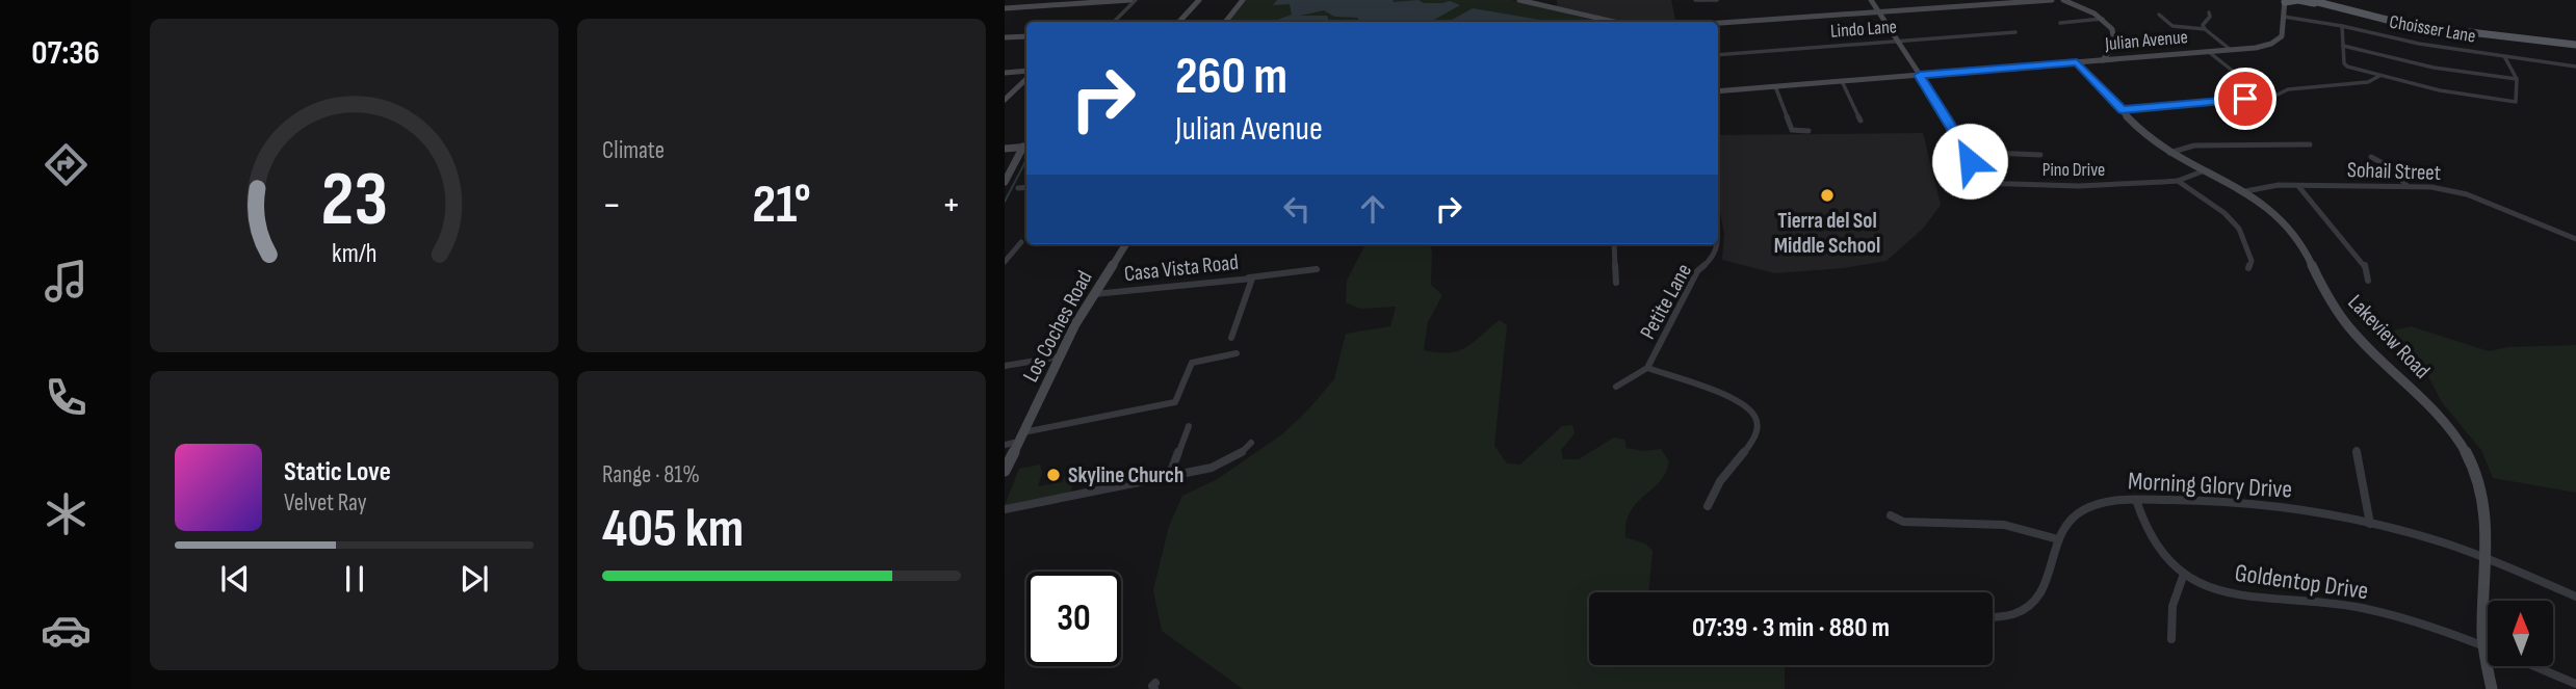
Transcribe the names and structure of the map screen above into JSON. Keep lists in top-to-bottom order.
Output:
{
  "streets": {
    "street": [
      "Lindo Lane",
      "Choisser Lane",
      "Julian Avenue",
      "Pino Drive",
      "Sohail Street",
      "Casa Vista Road",
      "Petite Lane",
      "Los Coches Road",
      "Lakeview Road",
      "Morning Glory Drive",
      "Goldentop Drive"
    ]
  },
  "crossings": [
    ["Lindo Lane", "Pino Drive"],
    ["Choisser Lane", "Julian Avenue"],
    ["Julian Avenue", "Pino Drive"],
    ["Julian Avenue", "Lakeview Road"],
    ["Pino Drive", "Lakeview Road"],
    ["Sohail Street", "Lakeview Road"],
    ["Casa Vista Road", "Los Coches Road"],
    ["Lakeview Road", "Morning Glory Drive"],
    ["Lakeview Road", "Goldentop Drive"],
    ["Morning Glory Drive", "Goldentop Drive"]
  ],
  "places": ["Tierra del Sol Middle School", "Skyline Church"],
  "north": "top",
  "page": {
    "tabs": "07:36",
    "tile": [
      "Climate",
      ["Range · 81%", "405 km"]
    ],
    "turn": ["260 m", "Julian Avenue"],
    "heat": ["−", "21°", "+"],
    "song": ["Static Love", "Velvet Ray"],
    "limit": "30",
    "trip": "07:39 · 3 min · 880 m",
    "gauge": ["23", "km/h"]
  }
}
